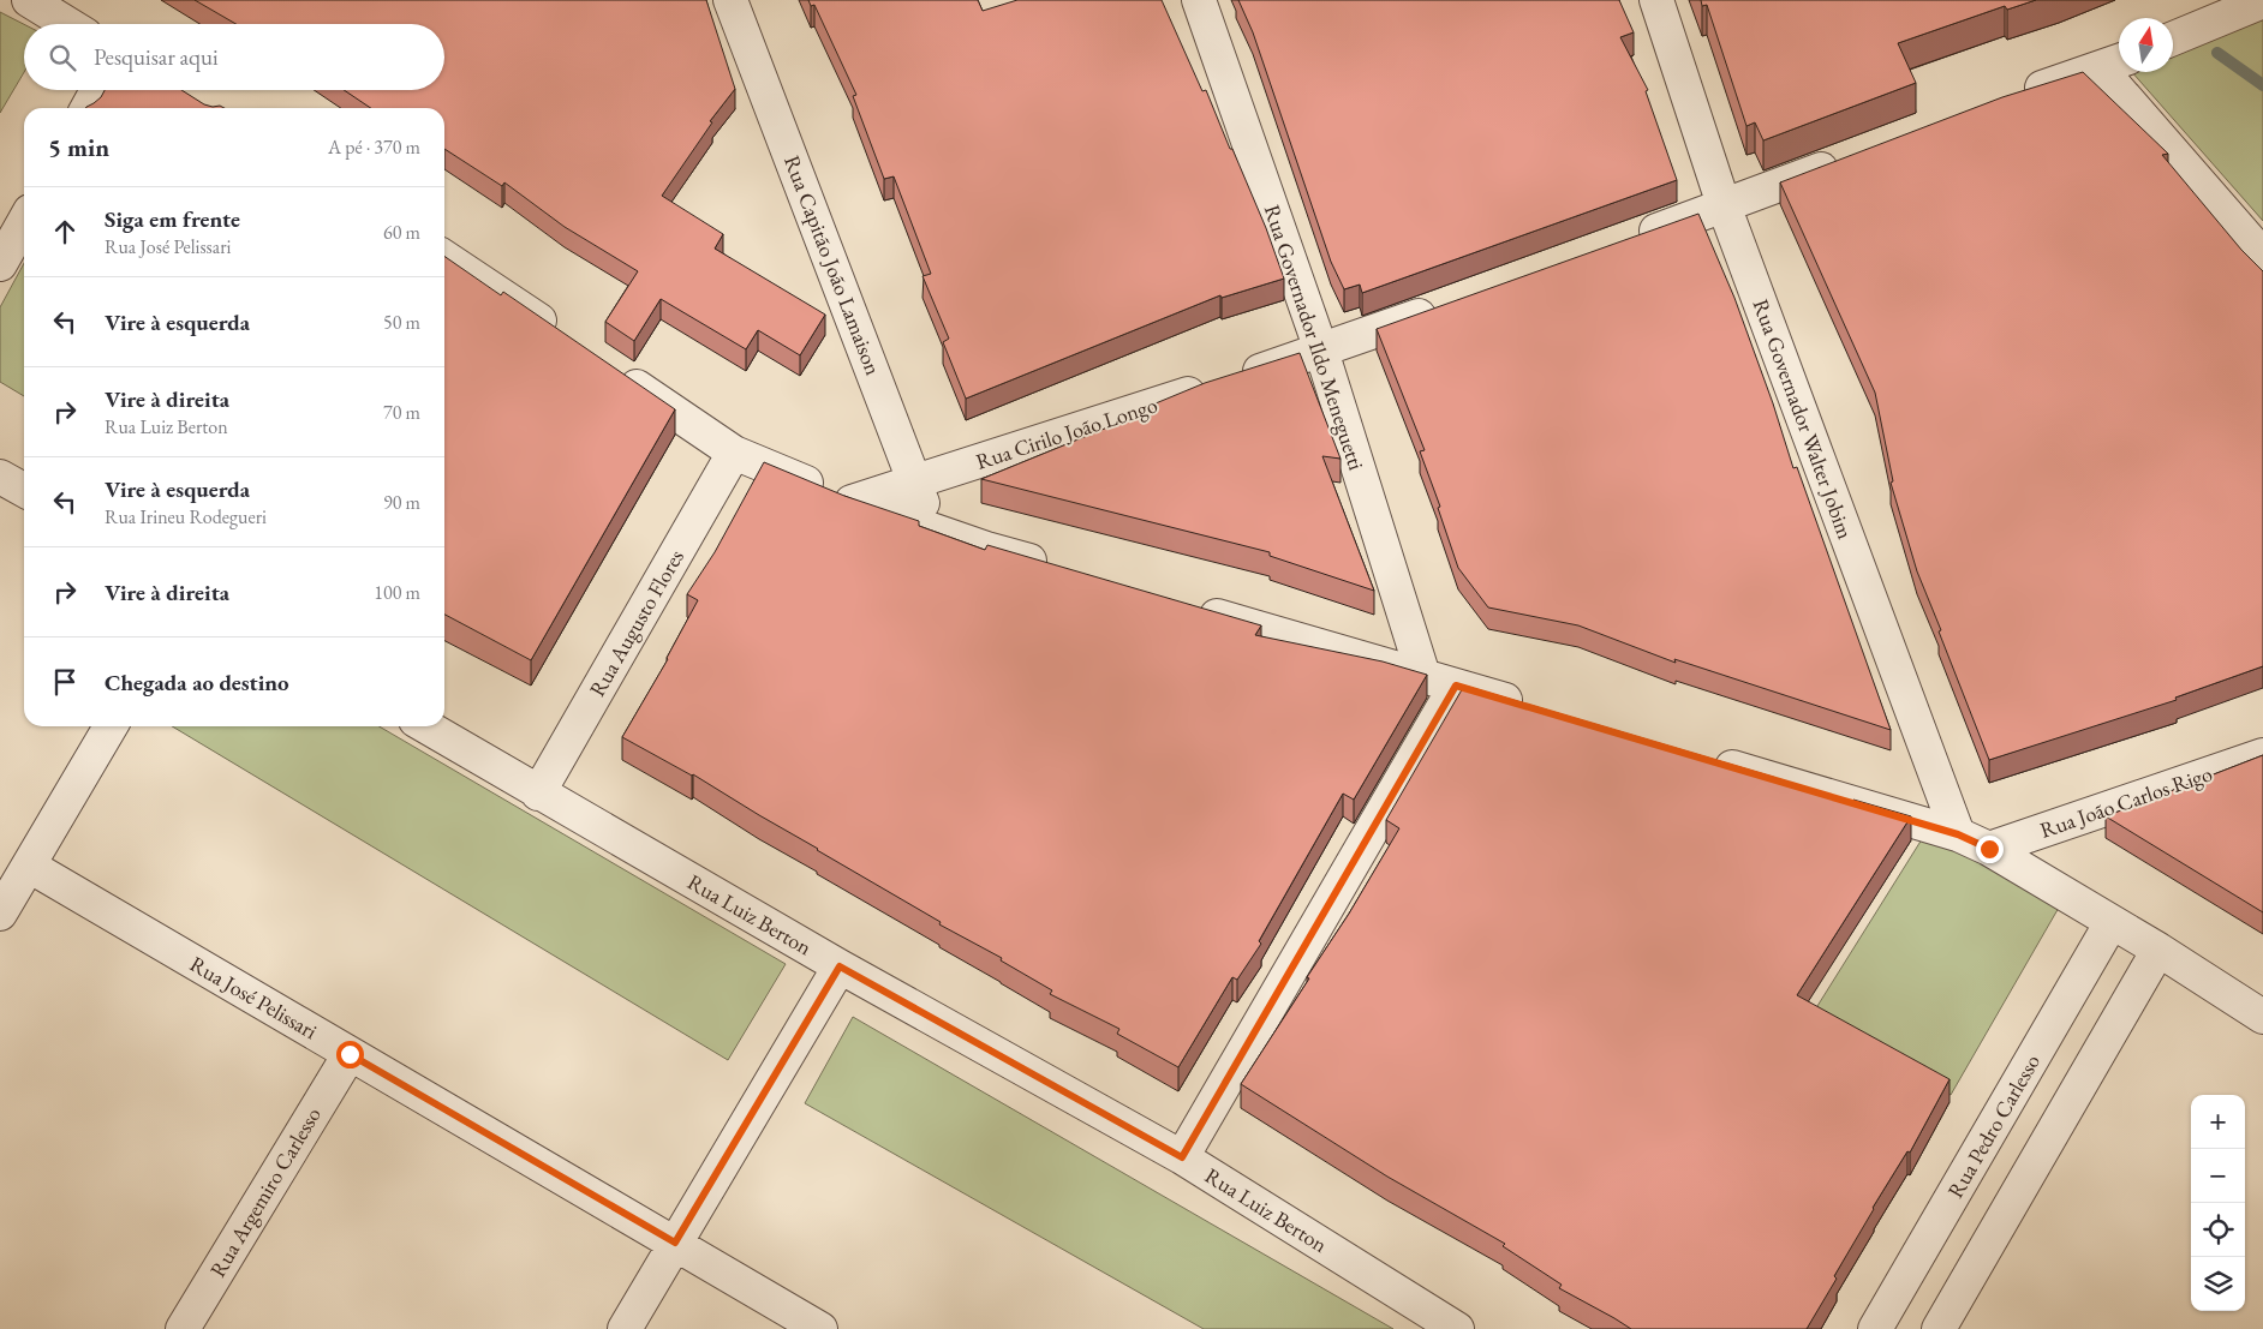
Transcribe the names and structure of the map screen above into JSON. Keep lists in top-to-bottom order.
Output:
{
  "streets": {
    "street": [
      "Rua Capitão João Lamaison",
      "Rua Governador Ildo Meneguetti",
      "Rua Governador Walter Jobim",
      "Rua Cirilo João Longo",
      "Rua Augusto Flores",
      "Rua João Carlos Rigo",
      "Rua Luiz Berton",
      "Rua José Pelissari",
      "Rua Pedro Carlesso",
      "Rua Argemiro Carlesso"
    ]
  },
  "crossings": [
    ["Rua Capitão João Lamaison", "Rua Cirilo João Longo"],
    ["Rua Governador Ildo Meneguetti", "Rua Cirilo João Longo"],
    ["Rua Augusto Flores", "Rua Luiz Berton"],
    ["Rua José Pelissari", "Rua Argemiro Carlesso"]
  ],
  "north": "top",
  "page": {
    "search": "Pesquisar aqui",
    "heading": ["5 min", "A pé · 370 m"],
    "list": [
      ["Siga em frente", "Rua José Pelissari", "60 m"],
      ["Vire à esquerda", "50 m"],
      ["Vire à direita", "Rua Luiz Berton", "70 m"],
      ["Vire à esquerda", "Rua Irineu Rodegueri", "90 m"],
      ["Vire à direita", "100 m"],
      "Chegada ao destino"
    ],
    "map_buttons": ["+", "−"]
  }
}
